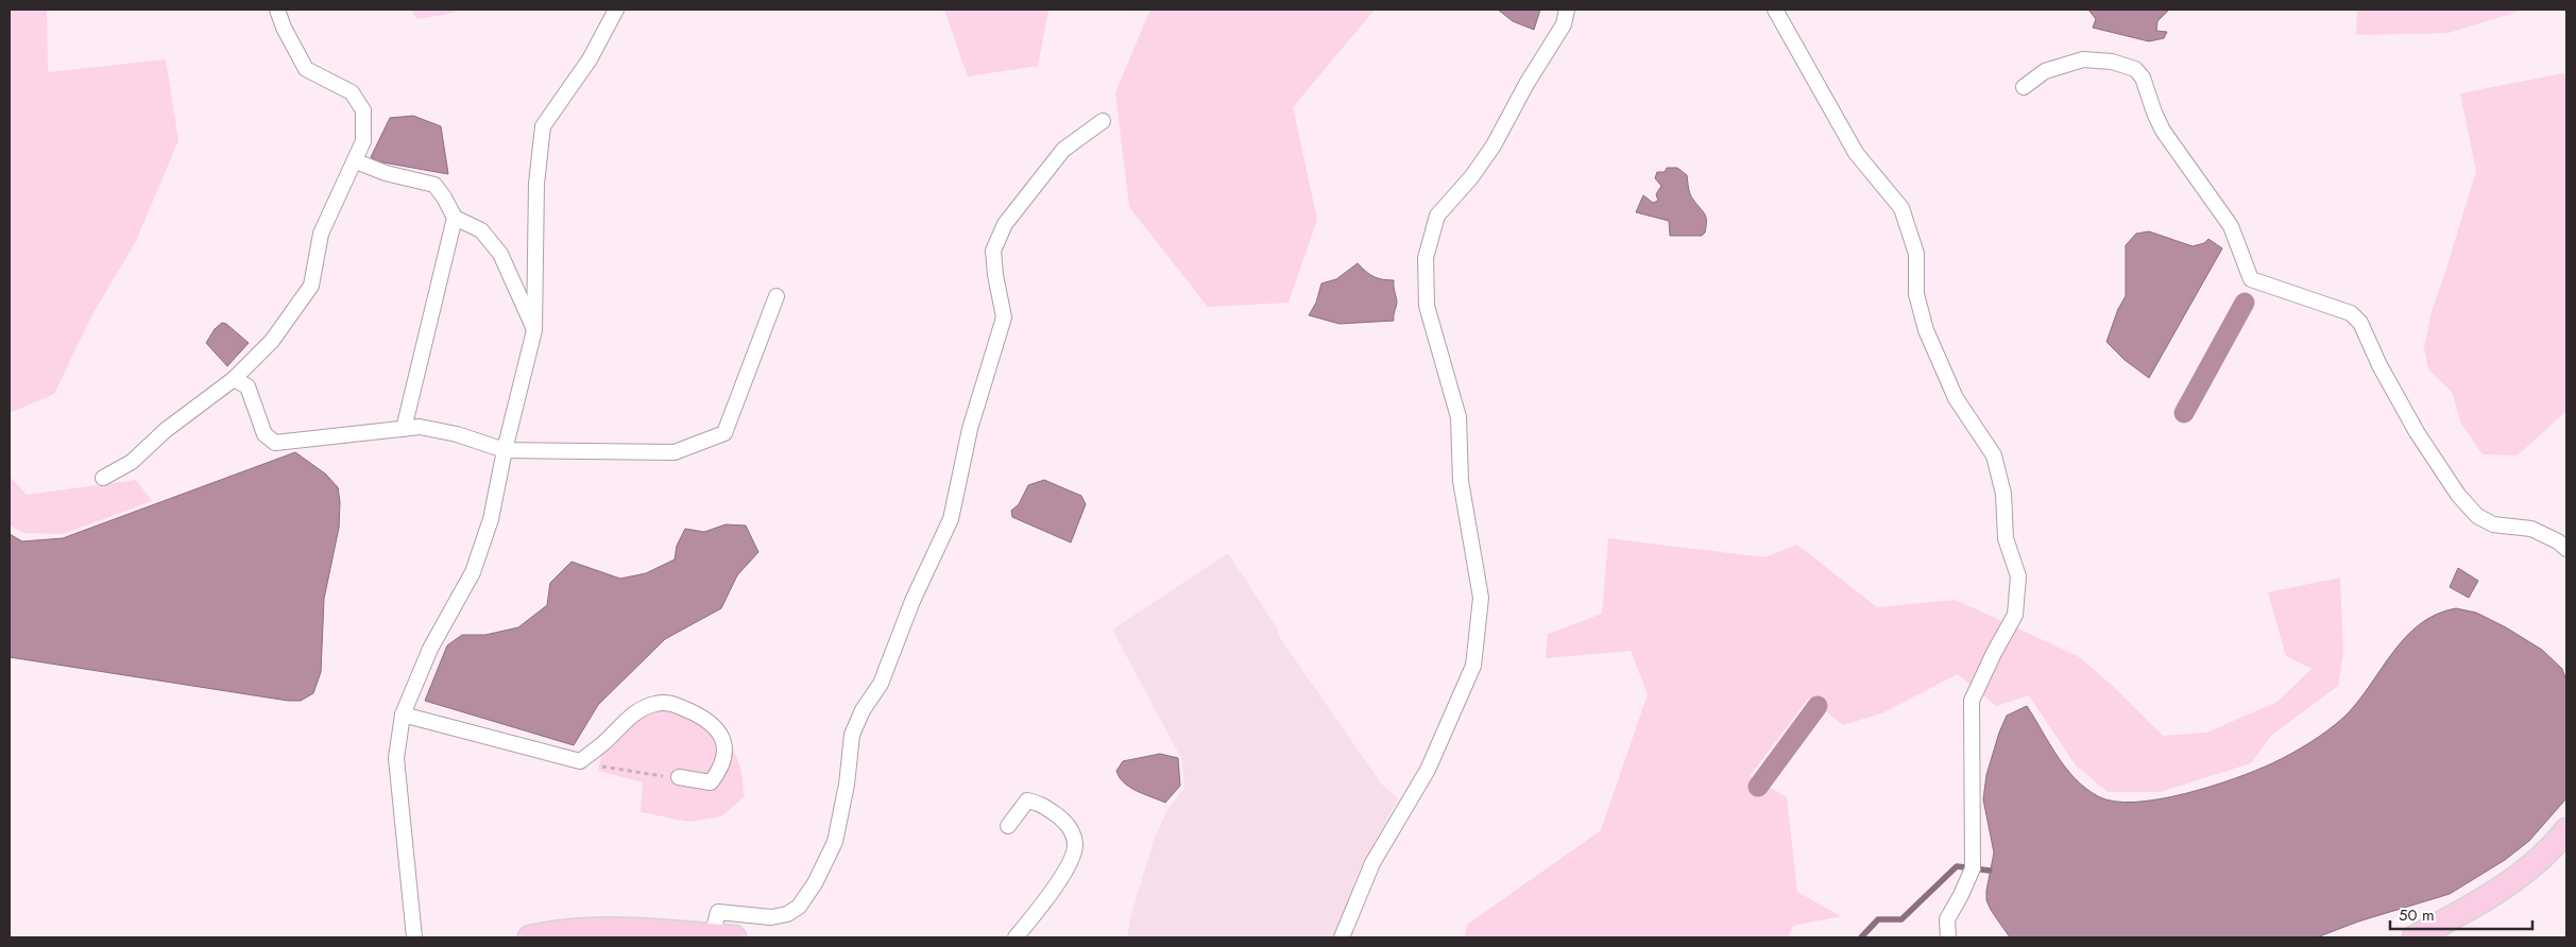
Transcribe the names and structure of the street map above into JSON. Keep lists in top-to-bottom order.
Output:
{
  "scale_bar": "50 m"
}
